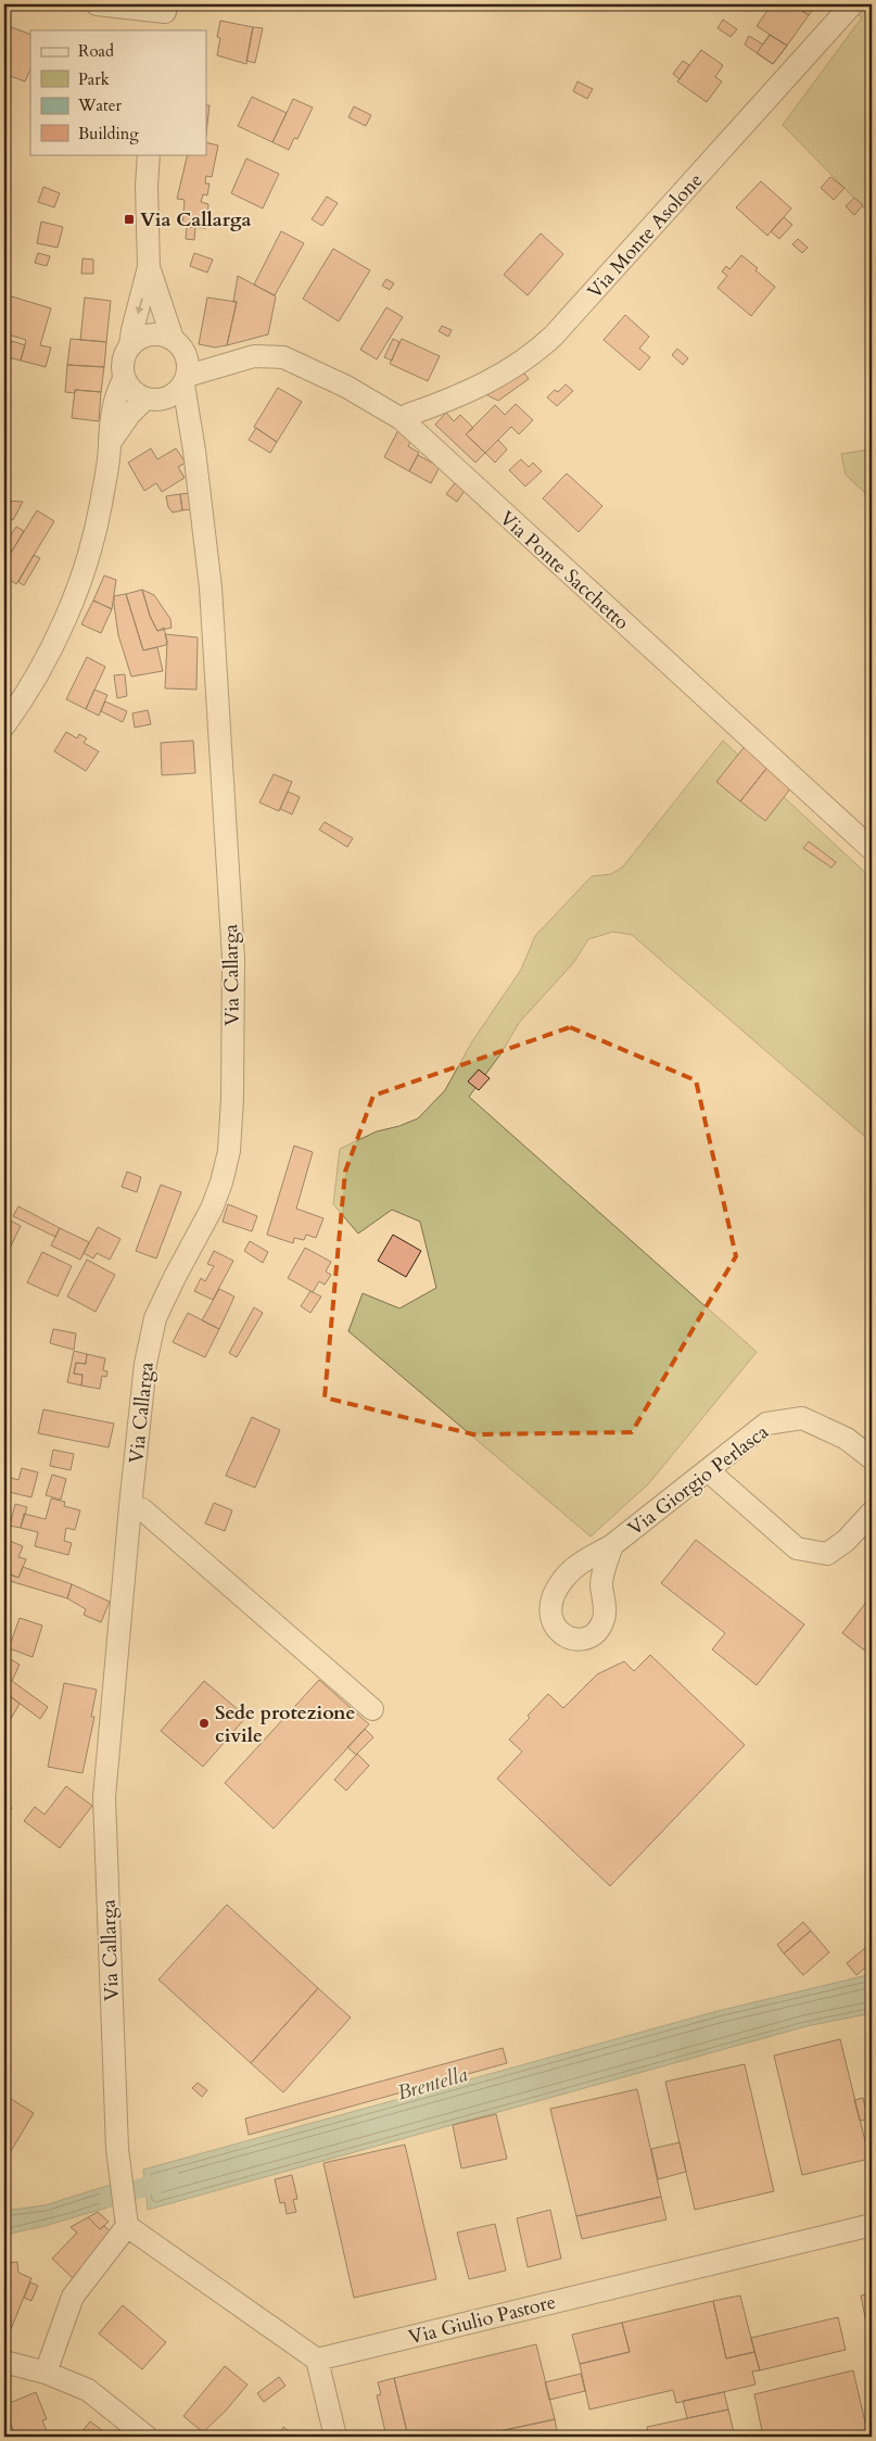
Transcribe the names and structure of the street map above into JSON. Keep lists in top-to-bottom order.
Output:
{
  "streets": {
    "street": [
      "Via Monte Asolone",
      "Via Ponte Sacchetto",
      "Via Callarga",
      "Via Giorgio Perlasca",
      "Via Giulio Pastore"
    ]
  },
  "crossings": [
    ["Via Monte Asolone", "Via Ponte Sacchetto"],
    ["Via Ponte Sacchetto", "Via Callarga"]
  ],
  "water": ["Brentella"],
  "places": {
    "transit": ["Via Callarga"],
    "other": ["Sede protezione civile"]
  },
  "legend": [
    "Road",
    "Park",
    "Water",
    "Building"
  ]
}
